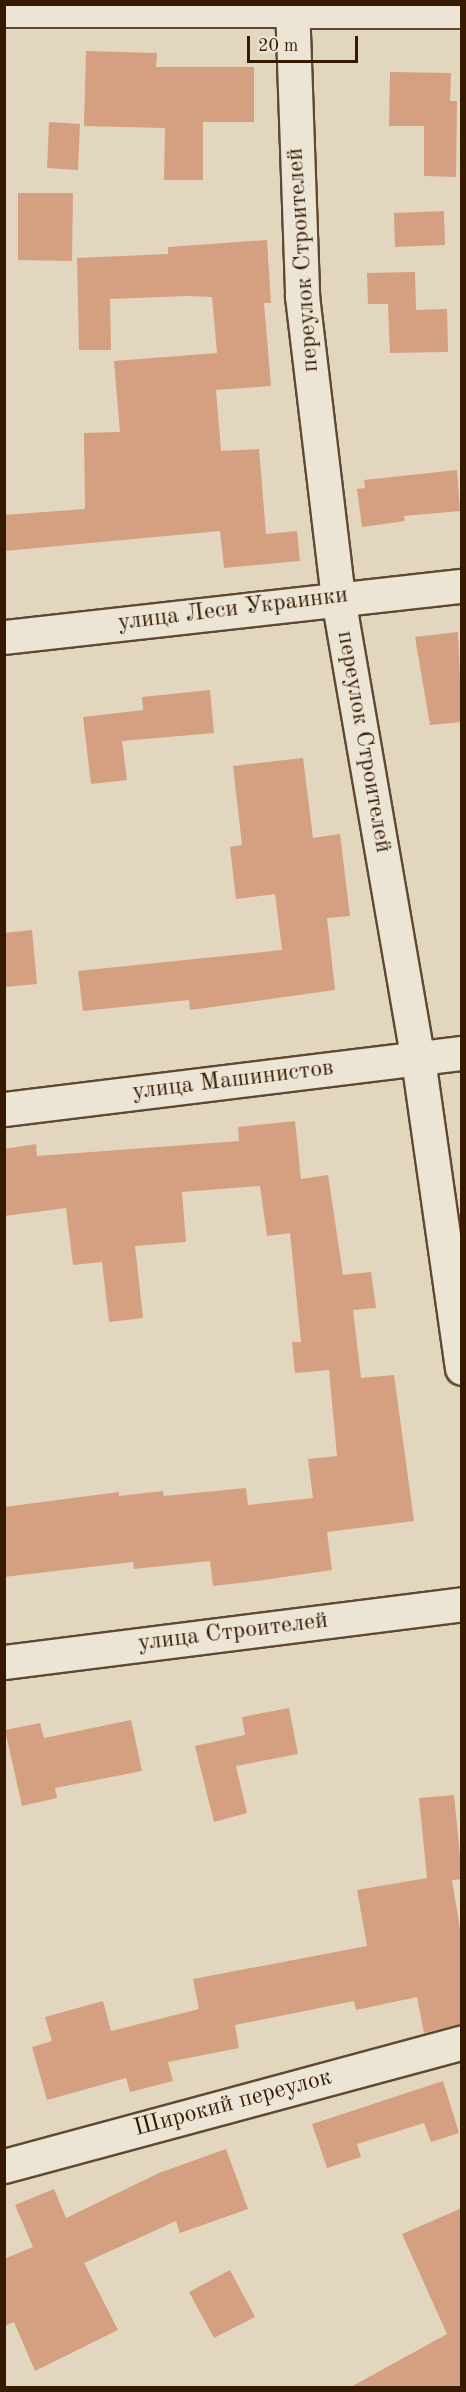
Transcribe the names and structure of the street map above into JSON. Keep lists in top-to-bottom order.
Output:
{
  "streets": {
    "street": [
      "переулок Строителей",
      "улица Леси Украинки",
      "улица Машинистов",
      "улица Строителей",
      "Широкий переулок"
    ]
  },
  "crossings": [
    ["переулок Строителей", "улица Леси Украинки"],
    ["переулок Строителей", "улица Машинистов"]
  ],
  "scale_bar": "20 m"
}
